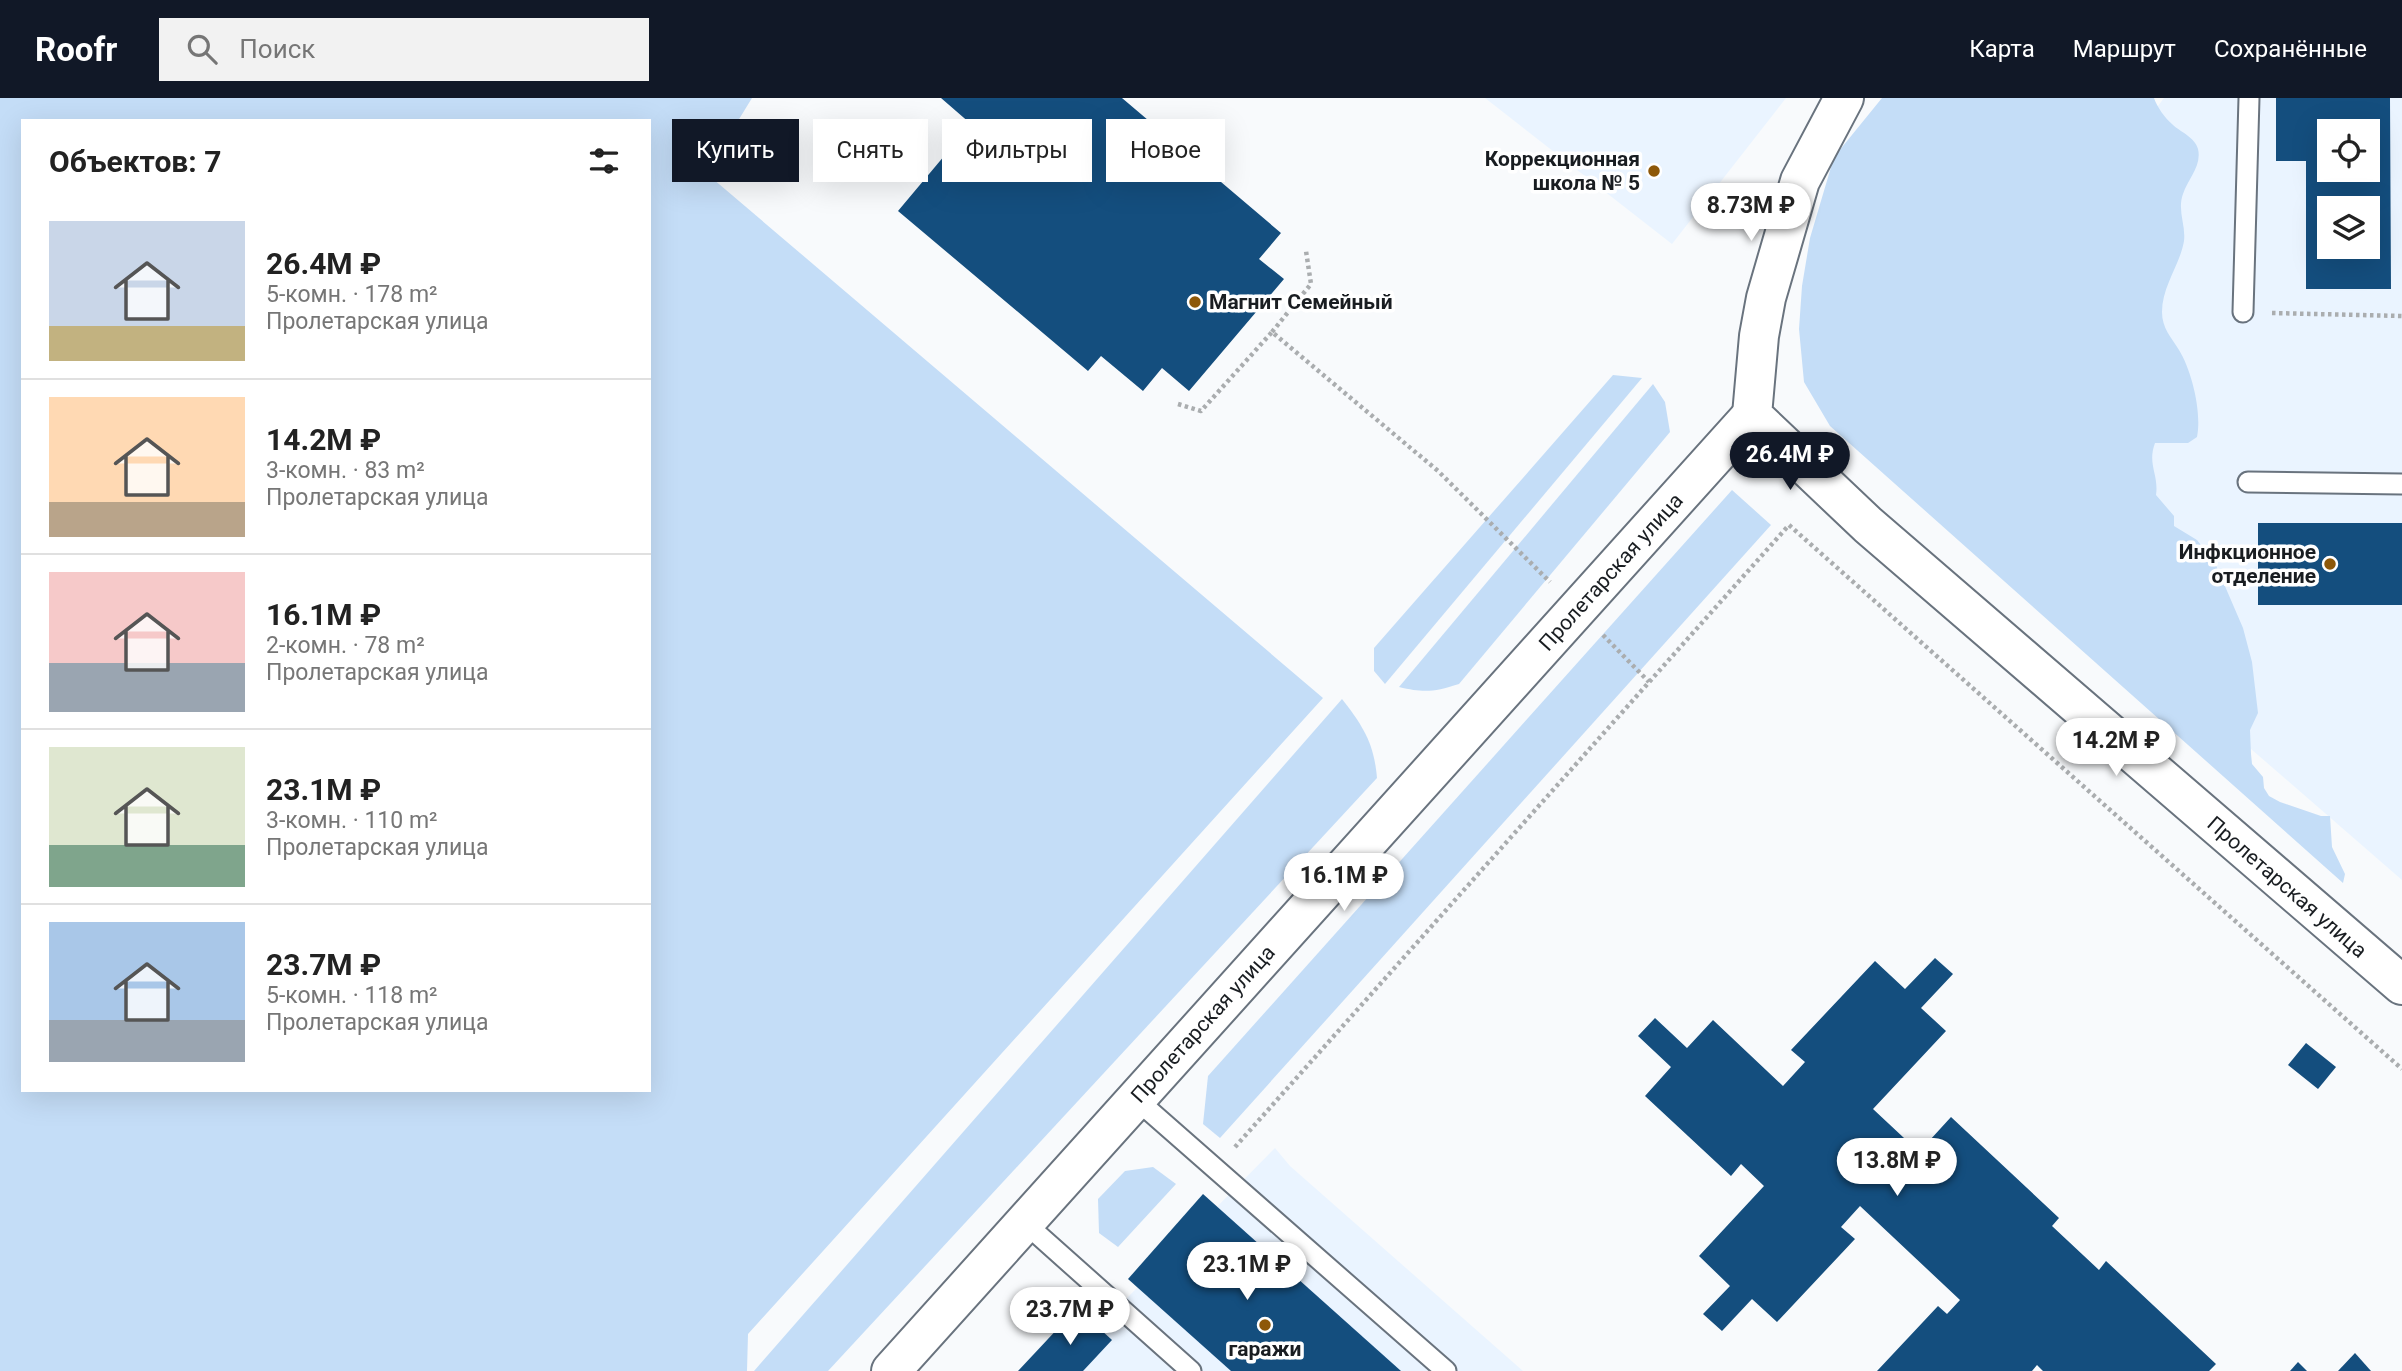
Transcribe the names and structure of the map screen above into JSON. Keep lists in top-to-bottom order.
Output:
{
  "streets": {
    "street": ["Пролетарская улица"]
  },
  "places": [
    "Коррекционная школа № 5",
    "Магнит Семейный",
    "Инфкционное отделение",
    "гаражи"
  ],
  "page": {
    "header": "Roofr",
    "search": "Поиск",
    "nav": ["Карта", "Маршрут", "Сохранённые"],
    "chip": [
      "Купить",
      "Снять",
      "Фильтры",
      "Новое"
    ],
    "heading": "Объектов: 7",
    "price": [
      "8.73M ₽",
      "26.4M ₽",
      "14.2M ₽",
      "16.1M ₽",
      "13.8M ₽",
      "23.1M ₽",
      "23.7M ₽"
    ],
    "list": [
      {
        "name": "26.4M ₽",
        "note": "5-комн. · 178 m² · Пролетарская улица"
      },
      {
        "name": "14.2M ₽",
        "note": "3-комн. · 83 m² · Пролетарская улица"
      },
      {
        "name": "16.1M ₽",
        "note": "2-комн. · 78 m² · Пролетарская улица"
      },
      {
        "name": "23.1M ₽",
        "note": "3-комн. · 110 m² · Пролетарская улица"
      },
      {
        "name": "23.7M ₽",
        "note": "5-комн. · 118 m² · Пролетарская улица"
      }
    ]
  }
}
